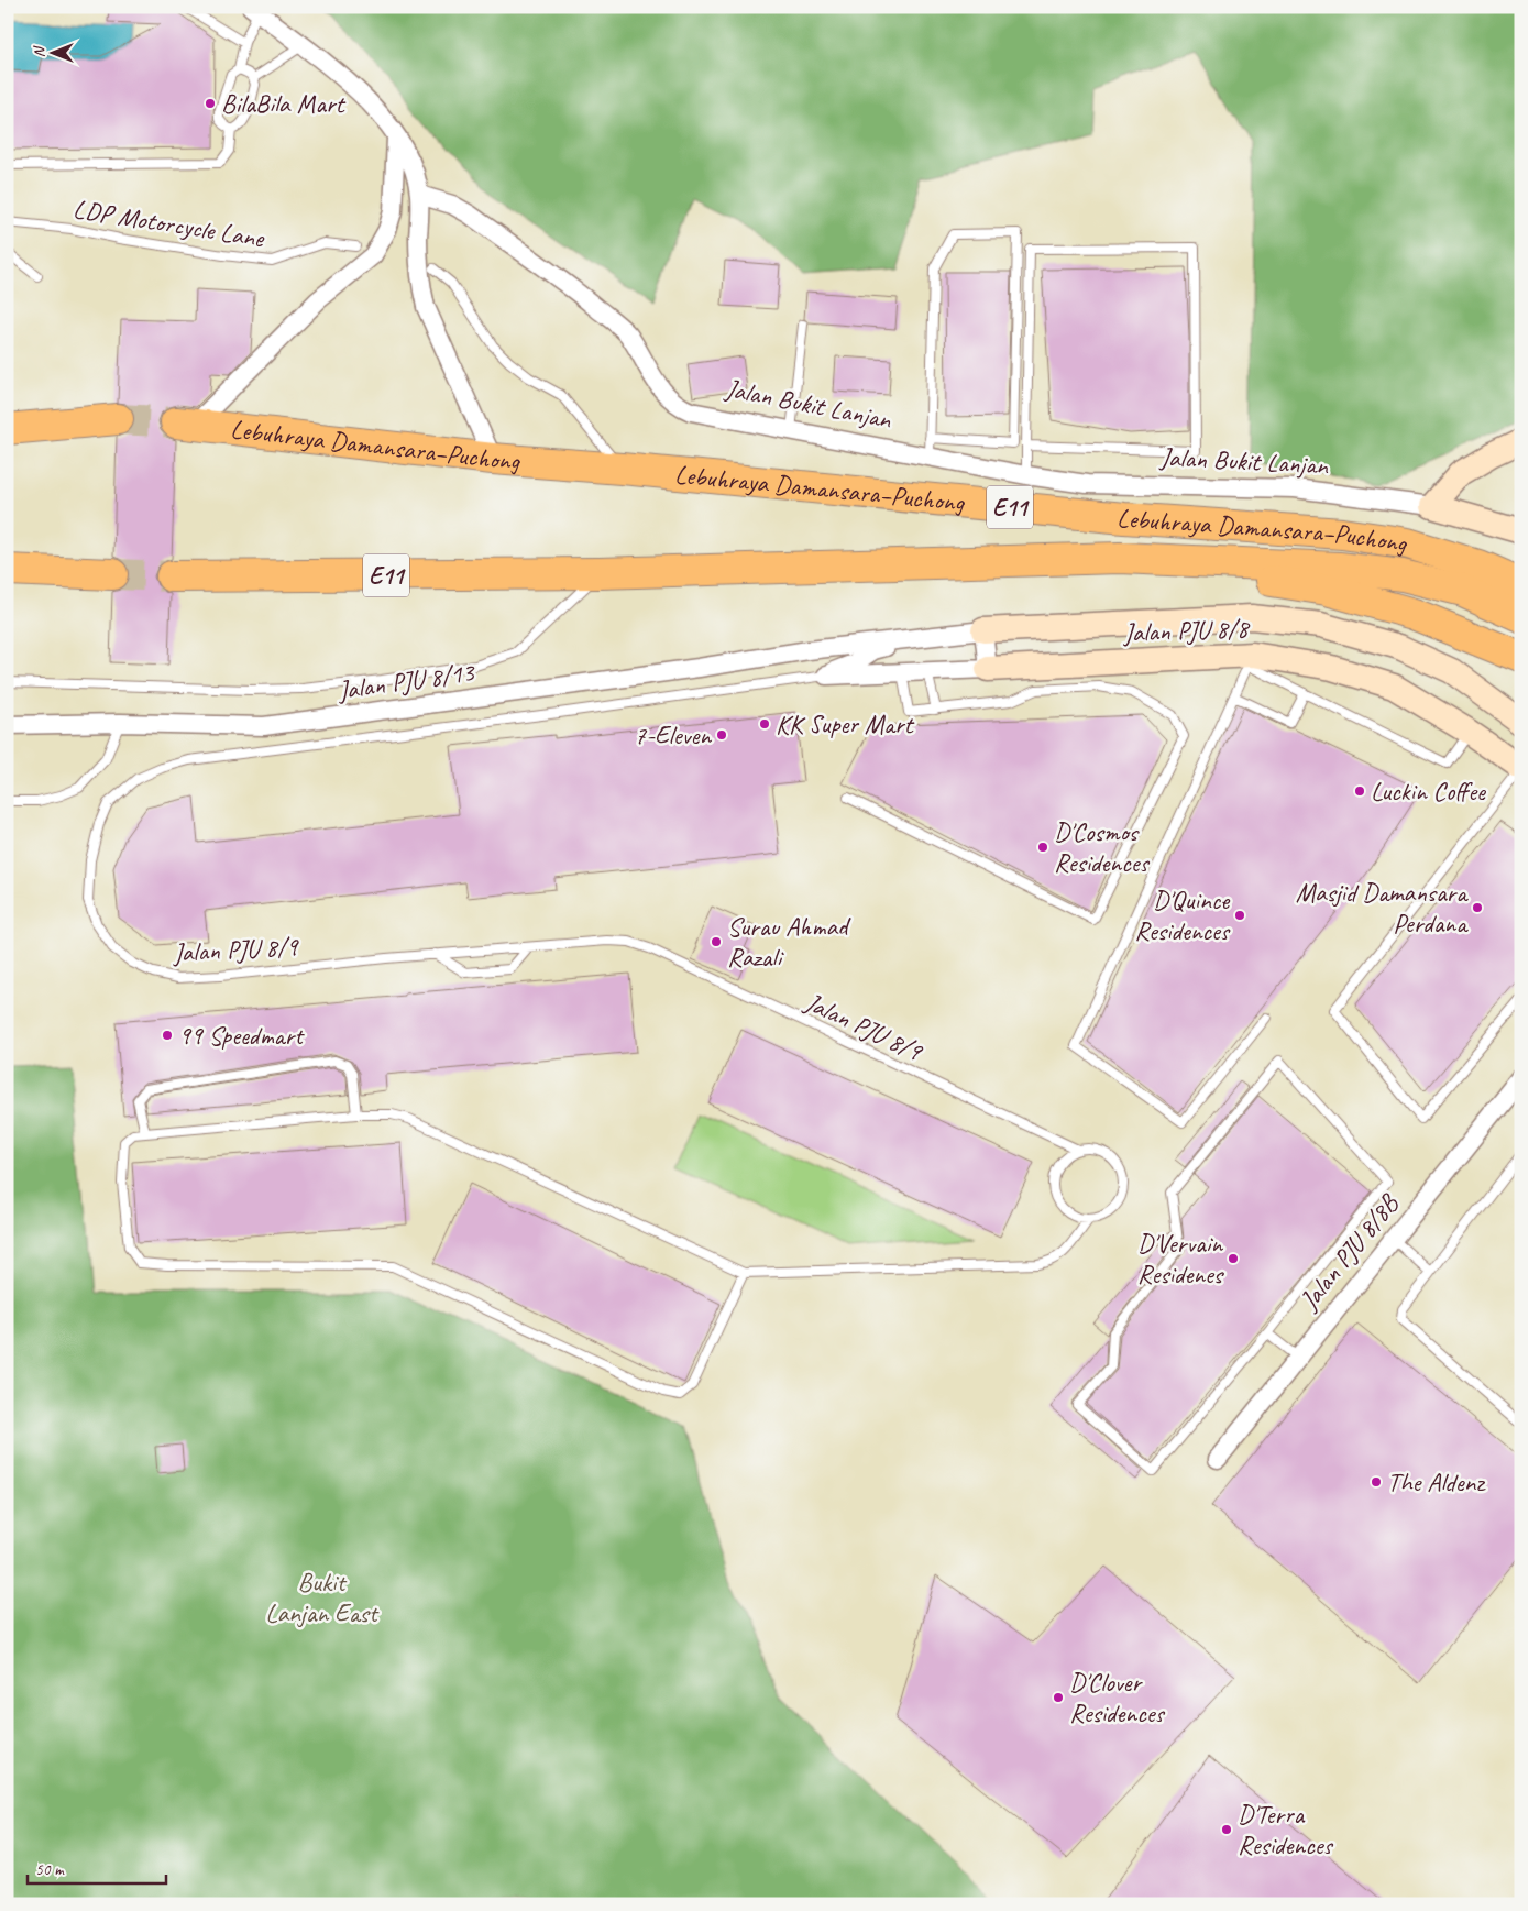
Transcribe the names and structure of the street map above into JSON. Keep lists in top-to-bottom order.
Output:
{
  "streets": {
    "highway": ["Lebuhraya Damansara–Puchong", "E11"],
    "street": [
      "Jalan Bukit Lanjan",
      "Jalan PJU 8/8",
      "Jalan PJU 8/13",
      "Jalan PJU 8/8B"
    ],
    "lane": ["LDP Motorcycle Lane", "Jalan PJU 8/9"]
  },
  "crossings": [
    ["Jalan PJU 8/8", "Jalan PJU 8/13"],
    ["Jalan PJU 8/8", "Jalan PJU 8/9"]
  ],
  "parks": ["Bukit Lanjan East"],
  "places": [
    "BilaBila Mart",
    "KK Super Mart",
    "7-Eleven",
    "Luckin Coffee",
    "D'Cosmos Residences",
    "Masjid Damansara Perdana",
    "D'Quince Residences",
    "Surau Ahmad Razali",
    "99 Speedmart",
    "D'Vervain Residenes",
    "The Aldenz",
    "D'Clover Residences",
    "D'Terra Residences"
  ],
  "scale_bar": "50 m",
  "north": "left"
}
